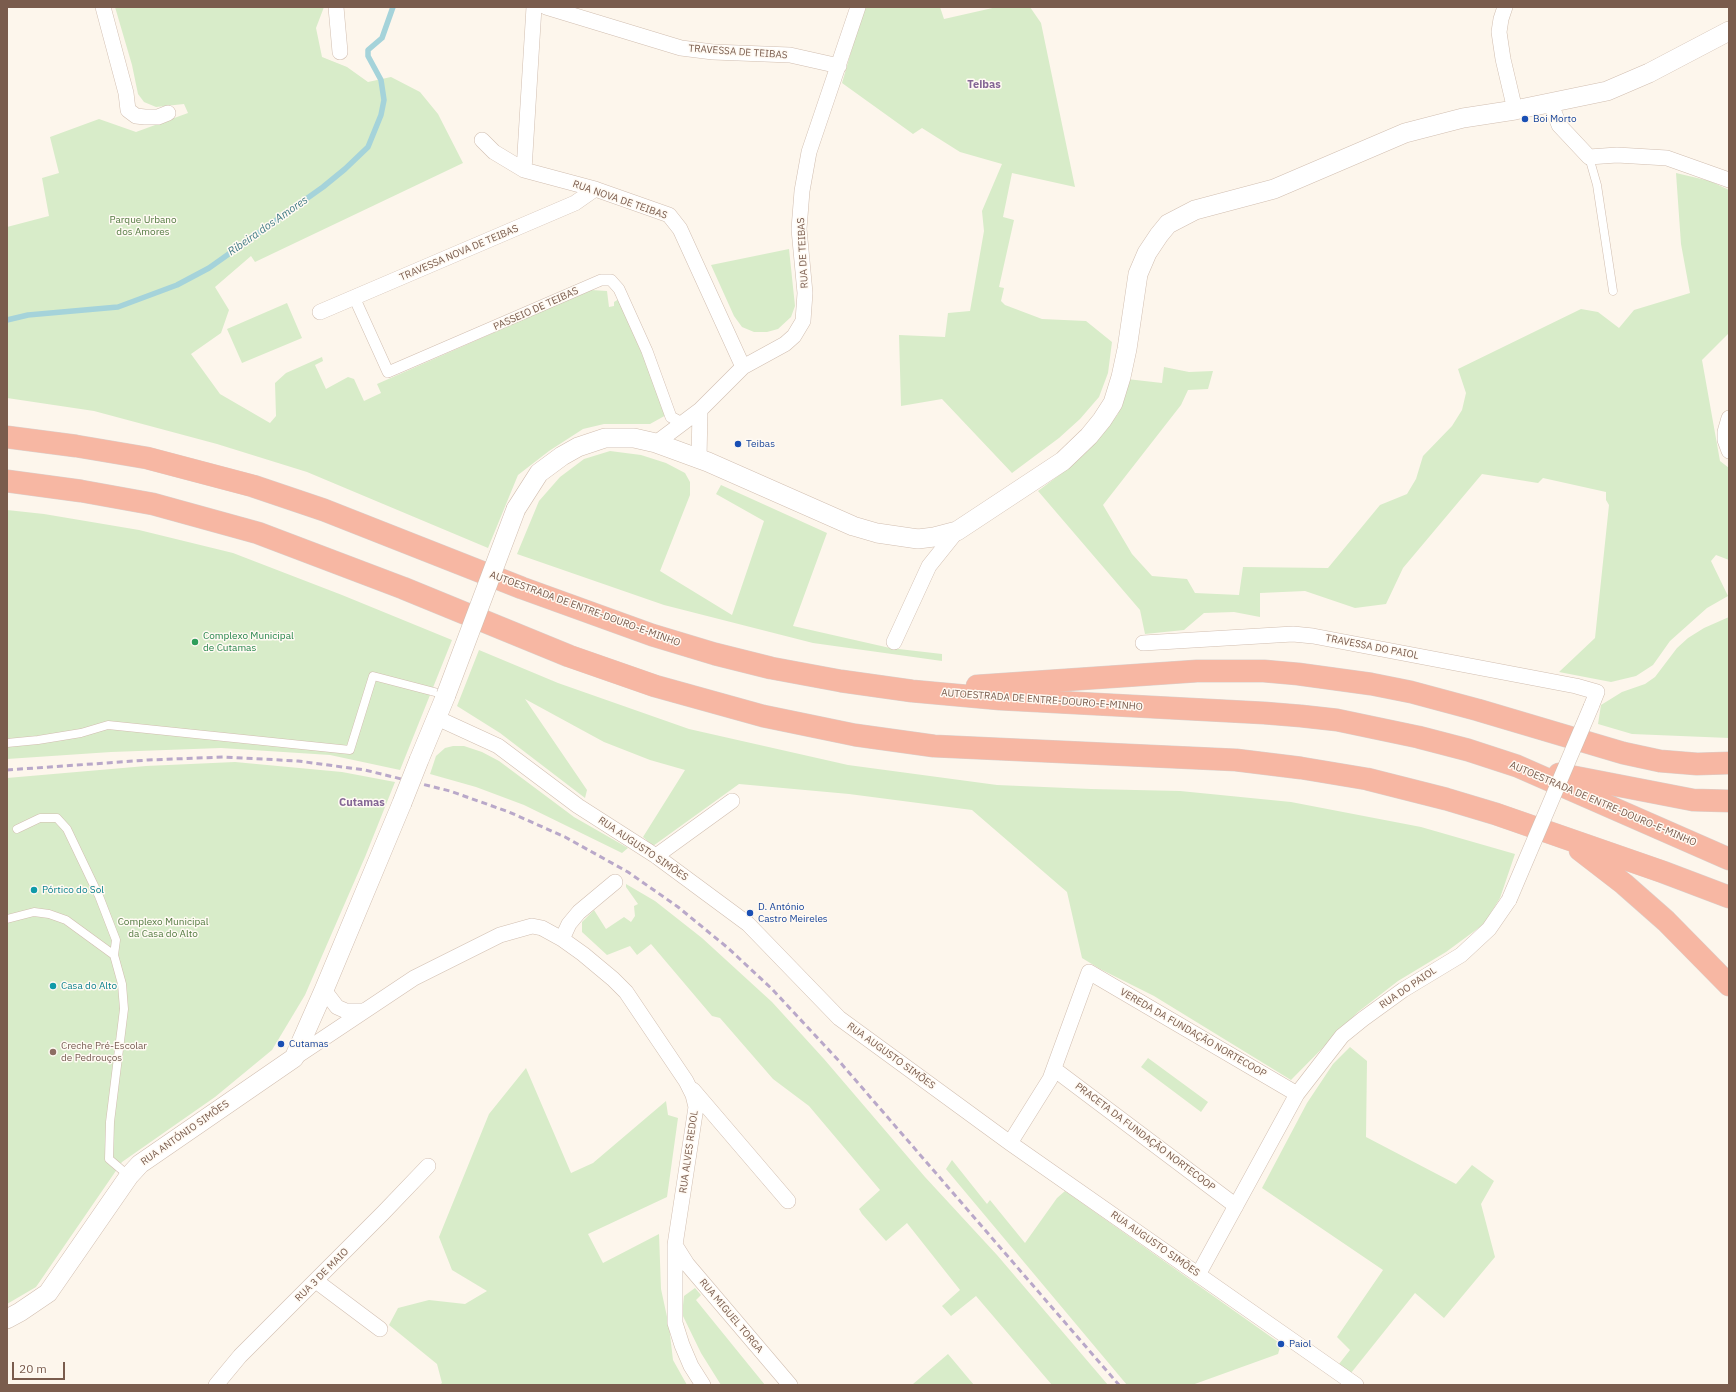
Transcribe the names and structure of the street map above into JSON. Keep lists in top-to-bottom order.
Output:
{
  "streets": {
    "highway": ["AUTOESTRADA DE ENTRE-DOURO-E-MINHO"],
    "street": [
      "TRAVESSA DE TEIBAS",
      "RUA NOVA DE TEIBAS",
      "TRAVESSA NOVA DE TEIBAS",
      "RUA DE TEIBAS",
      "PASSEIO DE TEIBAS",
      "TRAVESSA DO PAIOL",
      "RUA AUGUSTO SIMÕES",
      "RUA DO PAIOL",
      "VEREDA DA FUNDAÇÃO NORTECOOP",
      "RUA ANTÓNIO SIMÕES",
      "PRACETA DA FUNDAÇÃO NORTECOOP",
      "RUA ALVES REDOL",
      "RUA 3 DE MAIO",
      "RUA MIGUEL TORGA"
    ]
  },
  "crossings": [
    ["TRAVESSA DE TEIBAS", "RUA DE TEIBAS"],
    ["RUA NOVA DE TEIBAS", "TRAVESSA NOVA DE TEIBAS"],
    ["RUA NOVA DE TEIBAS", "RUA DE TEIBAS"],
    ["TRAVESSA NOVA DE TEIBAS", "PASSEIO DE TEIBAS"],
    ["RUA DE TEIBAS", "PASSEIO DE TEIBAS"],
    ["TRAVESSA DO PAIOL", "RUA DO PAIOL"],
    ["RUA AUGUSTO SIMÕES", "RUA DO PAIOL"],
    ["RUA DO PAIOL", "VEREDA DA FUNDAÇÃO NORTECOOP"],
    ["RUA DO PAIOL", "PRACETA DA FUNDAÇÃO NORTECOOP"],
    ["VEREDA DA FUNDAÇÃO NORTECOOP", "PRACETA DA FUNDAÇÃO NORTECOOP"],
    ["RUA ANTÓNIO SIMÕES", "RUA ALVES REDOL"],
    ["RUA ALVES REDOL", "RUA MIGUEL TORGA"]
  ],
  "districts": ["Teibas", "Cutamas"],
  "water": ["Ribeira dos Amores"],
  "parks": ["Parque Urbano dos Amores", "Complexo Municipal da Casa do Alto"],
  "places": [
    "Boi Morto",
    "Teibas",
    "Complexo Municipal de Cutamas",
    "Pórtico do Sol",
    "D. António Castro Meireles",
    "Casa do Alto",
    "Cutamas",
    "Creche Pré-Escolar de Pedrouços",
    "Paiol"
  ],
  "scale_bar": "20 m"
}
